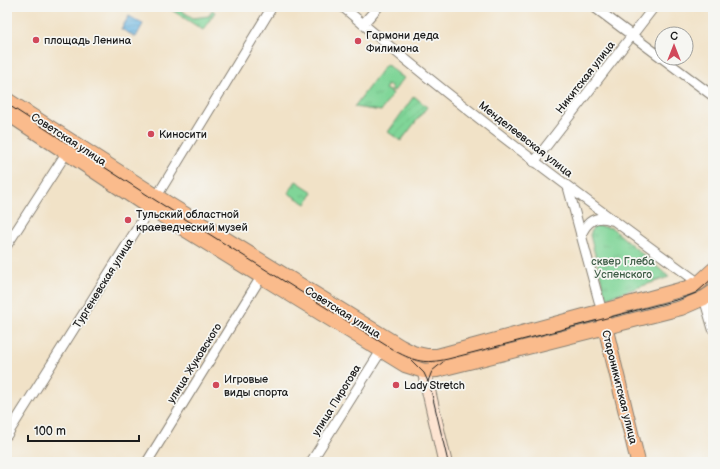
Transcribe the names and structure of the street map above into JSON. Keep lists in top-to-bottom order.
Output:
{
  "streets": {
    "main road": ["Советская улица", "Староникитская улица"],
    "street": [
      "Никитская улица",
      "Менделеевская улица",
      "Тургеневская улица",
      "улица Жуковского",
      "улица Пирогова"
    ]
  },
  "crossings": [
    ["Никитская улица", "Менделеевская улица"],
    ["Советская улица", "Менделеевская улица"],
    ["Советская улица", "Тургеневская улица"],
    ["Советская улица", "улица Жуковского"],
    ["Советская улица", "Староникитская улица"],
    ["Советская улица", "улица Пирогова"]
  ],
  "parks": ["сквер Глеба Успенского"],
  "places": [
    "площадь Ленина",
    "Гармони деда Филимона",
    "Киносити",
    "Тульский областной краеведческий музей",
    "Игровые виды спорта",
    "Lady Stretch"
  ],
  "scale_bar": "100 m",
  "north": "top"
}
